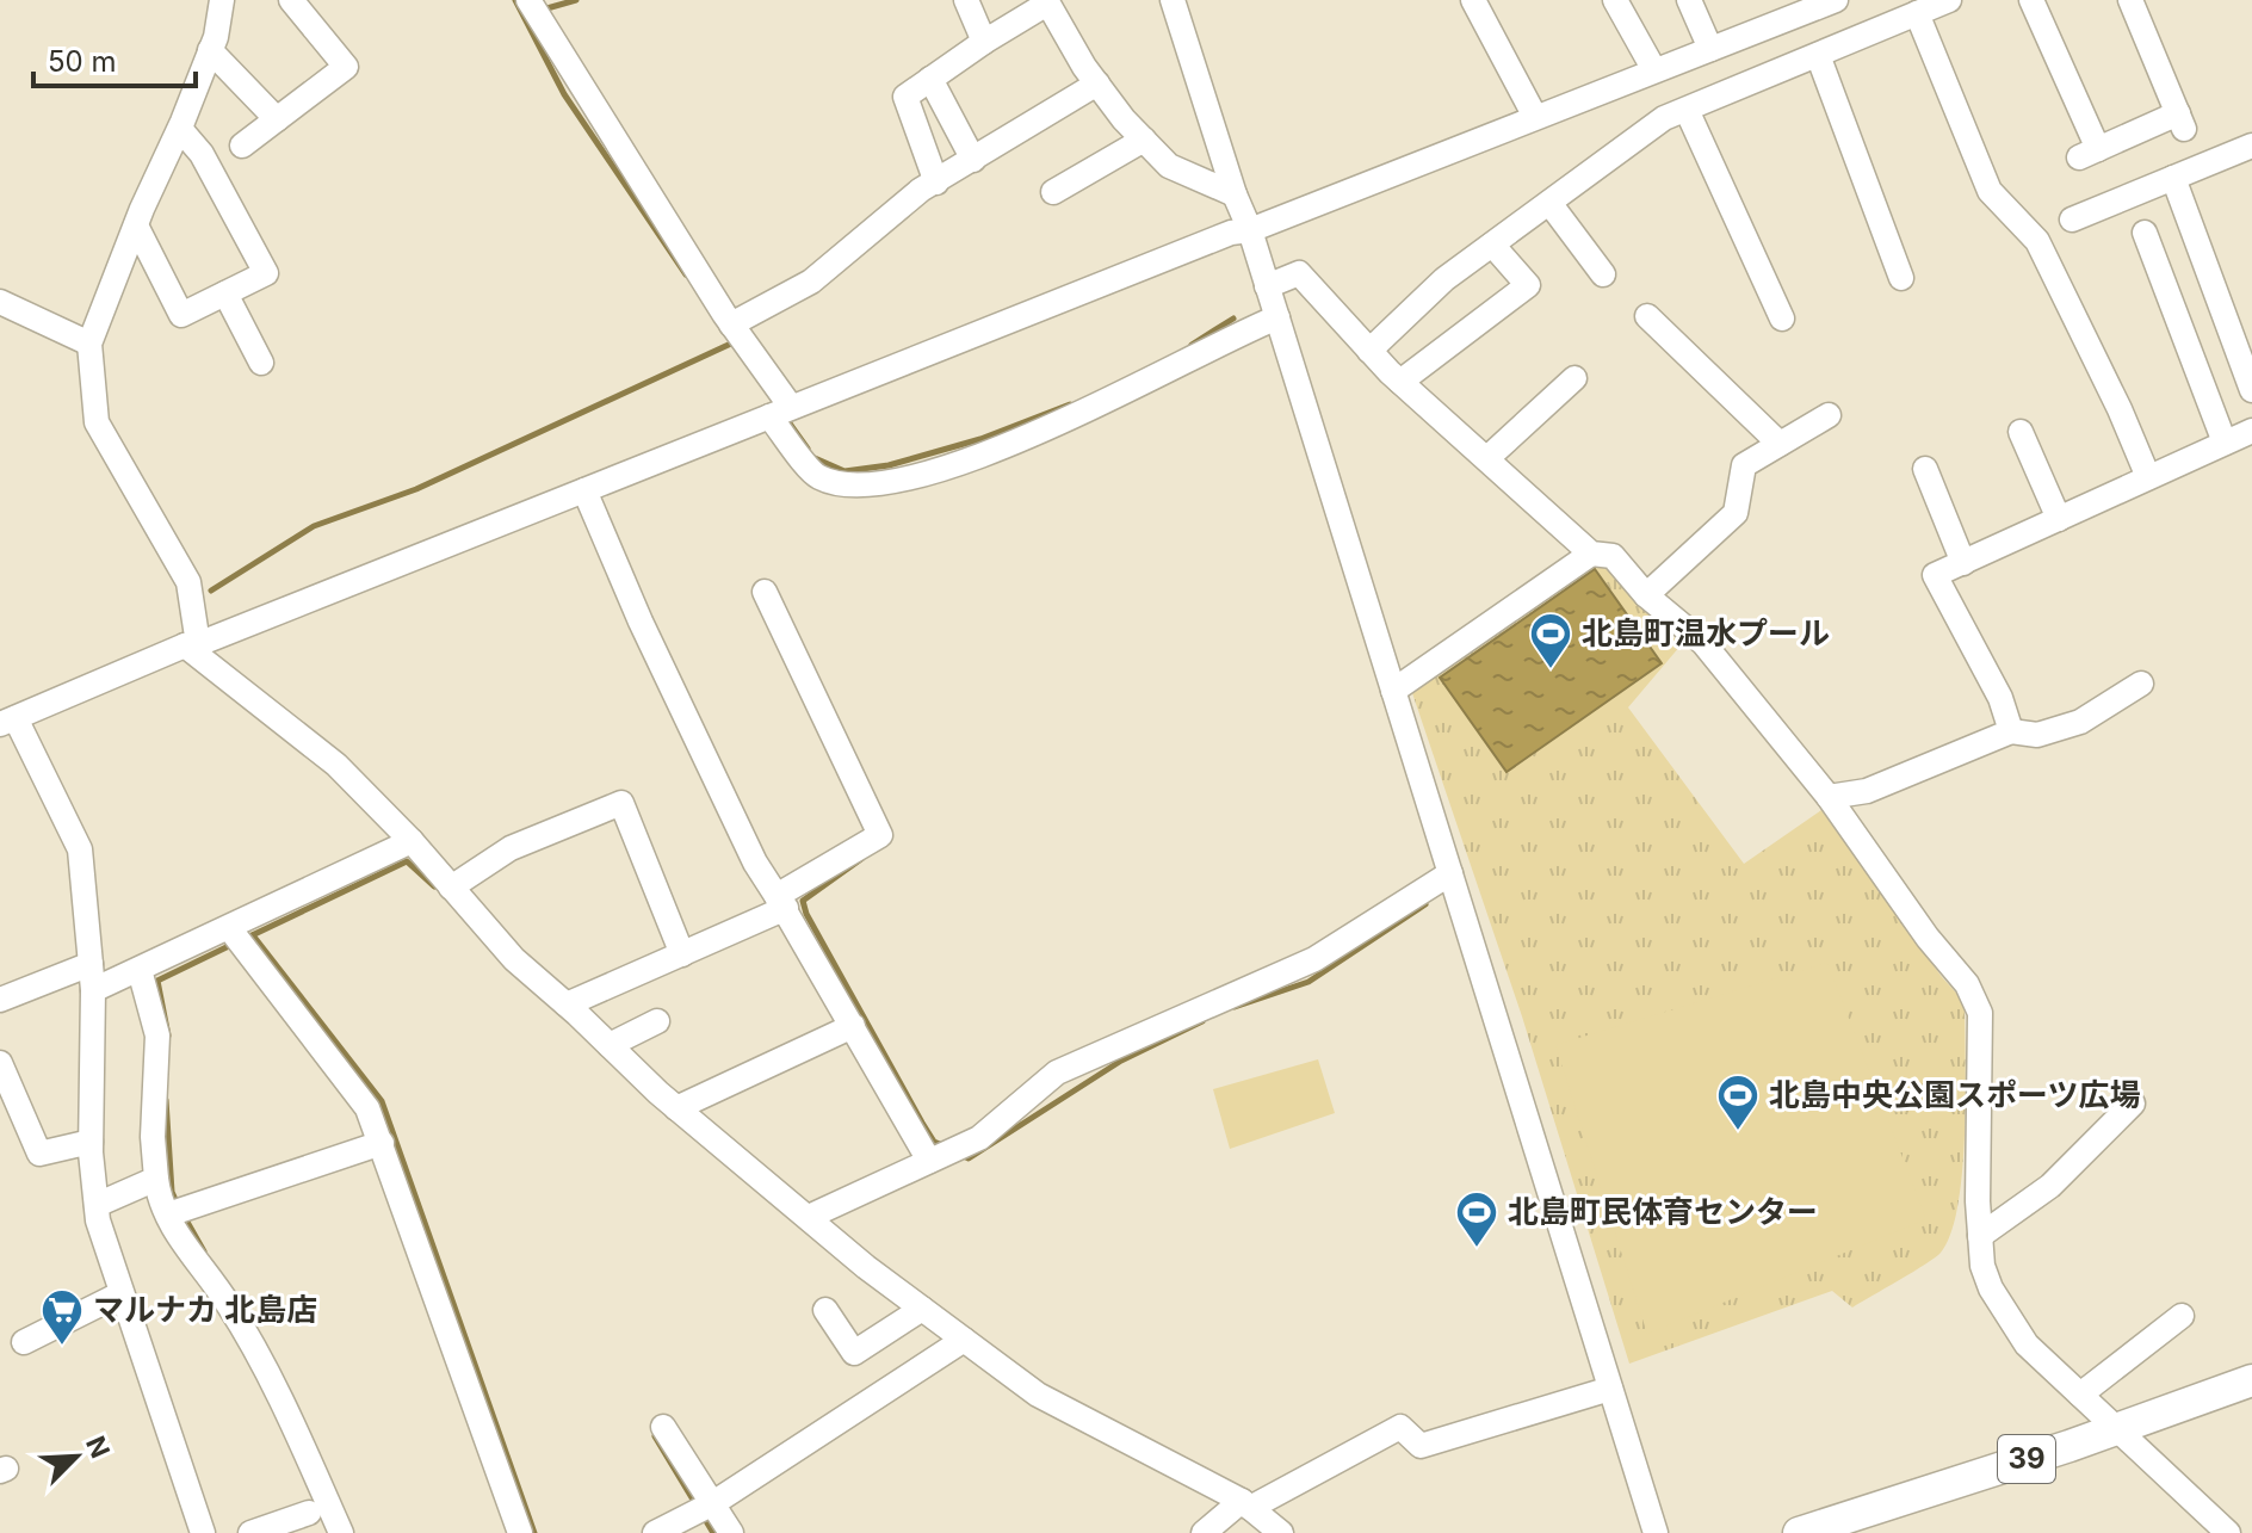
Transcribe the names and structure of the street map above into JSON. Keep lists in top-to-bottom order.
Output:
{
  "streets": {
    "main road": ["39"]
  },
  "places": {
    "sports": ["北島町温水プール", "北島中央公園スポーツ広場", "北島町民体育センター"],
    "supermarket": ["マルナカ 北島店"]
  },
  "scale_bar": "50 m",
  "north": "top right"
}
